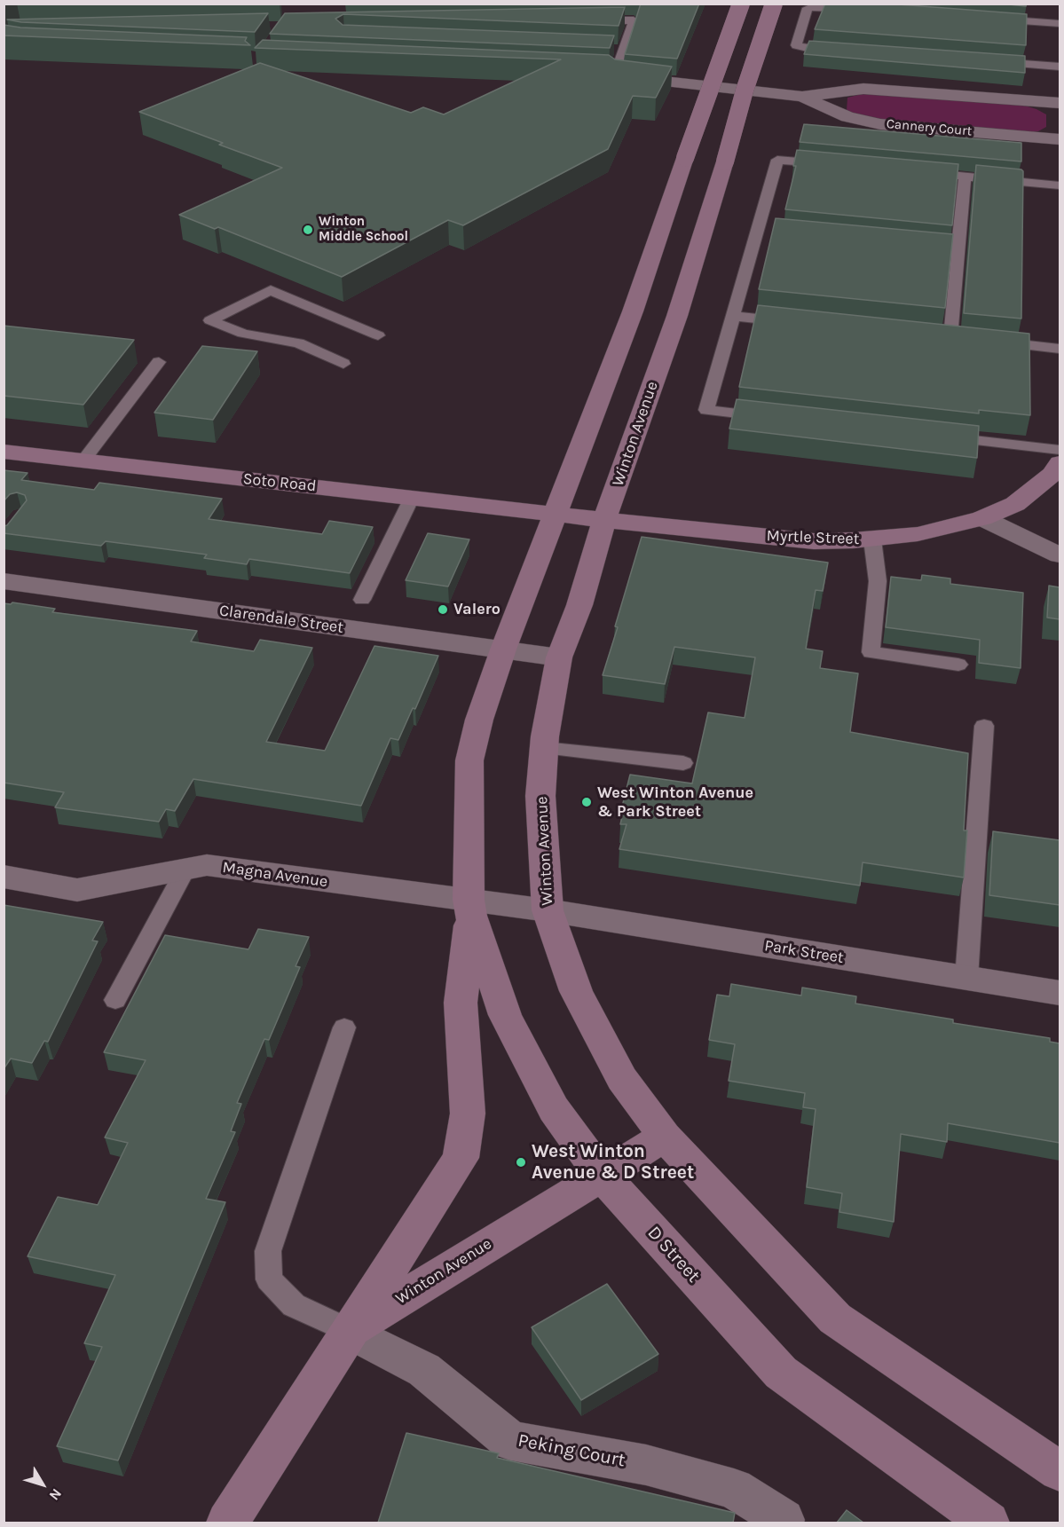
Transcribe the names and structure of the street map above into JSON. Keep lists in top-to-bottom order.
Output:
{
  "streets": {
    "main road": [
      "Winton Avenue",
      "Soto Road",
      "Myrtle Street",
      "D Street"
    ],
    "street": [
      "Cannery Court",
      "Clarendale Street",
      "Magna Avenue",
      "Park Street",
      "Peking Court"
    ]
  },
  "crossings": [
    ["Winton Avenue", "Myrtle Street"],
    ["Winton Avenue", "Clarendale Street"],
    ["Winton Avenue", "Magna Avenue"],
    ["Winton Avenue", "Park Street"],
    ["Winton Avenue", "D Street"],
    ["Winton Avenue", "Peking Court"],
    ["Soto Road", "Myrtle Street"],
    ["Magna Avenue", "Park Street"],
    ["Magna Avenue", "D Street"]
  ],
  "places": [
    "Winton Middle School",
    "Valero",
    "West Winton Avenue & Park Street",
    "West Winton Avenue & D Street"
  ],
  "north": "bottom right"
}
